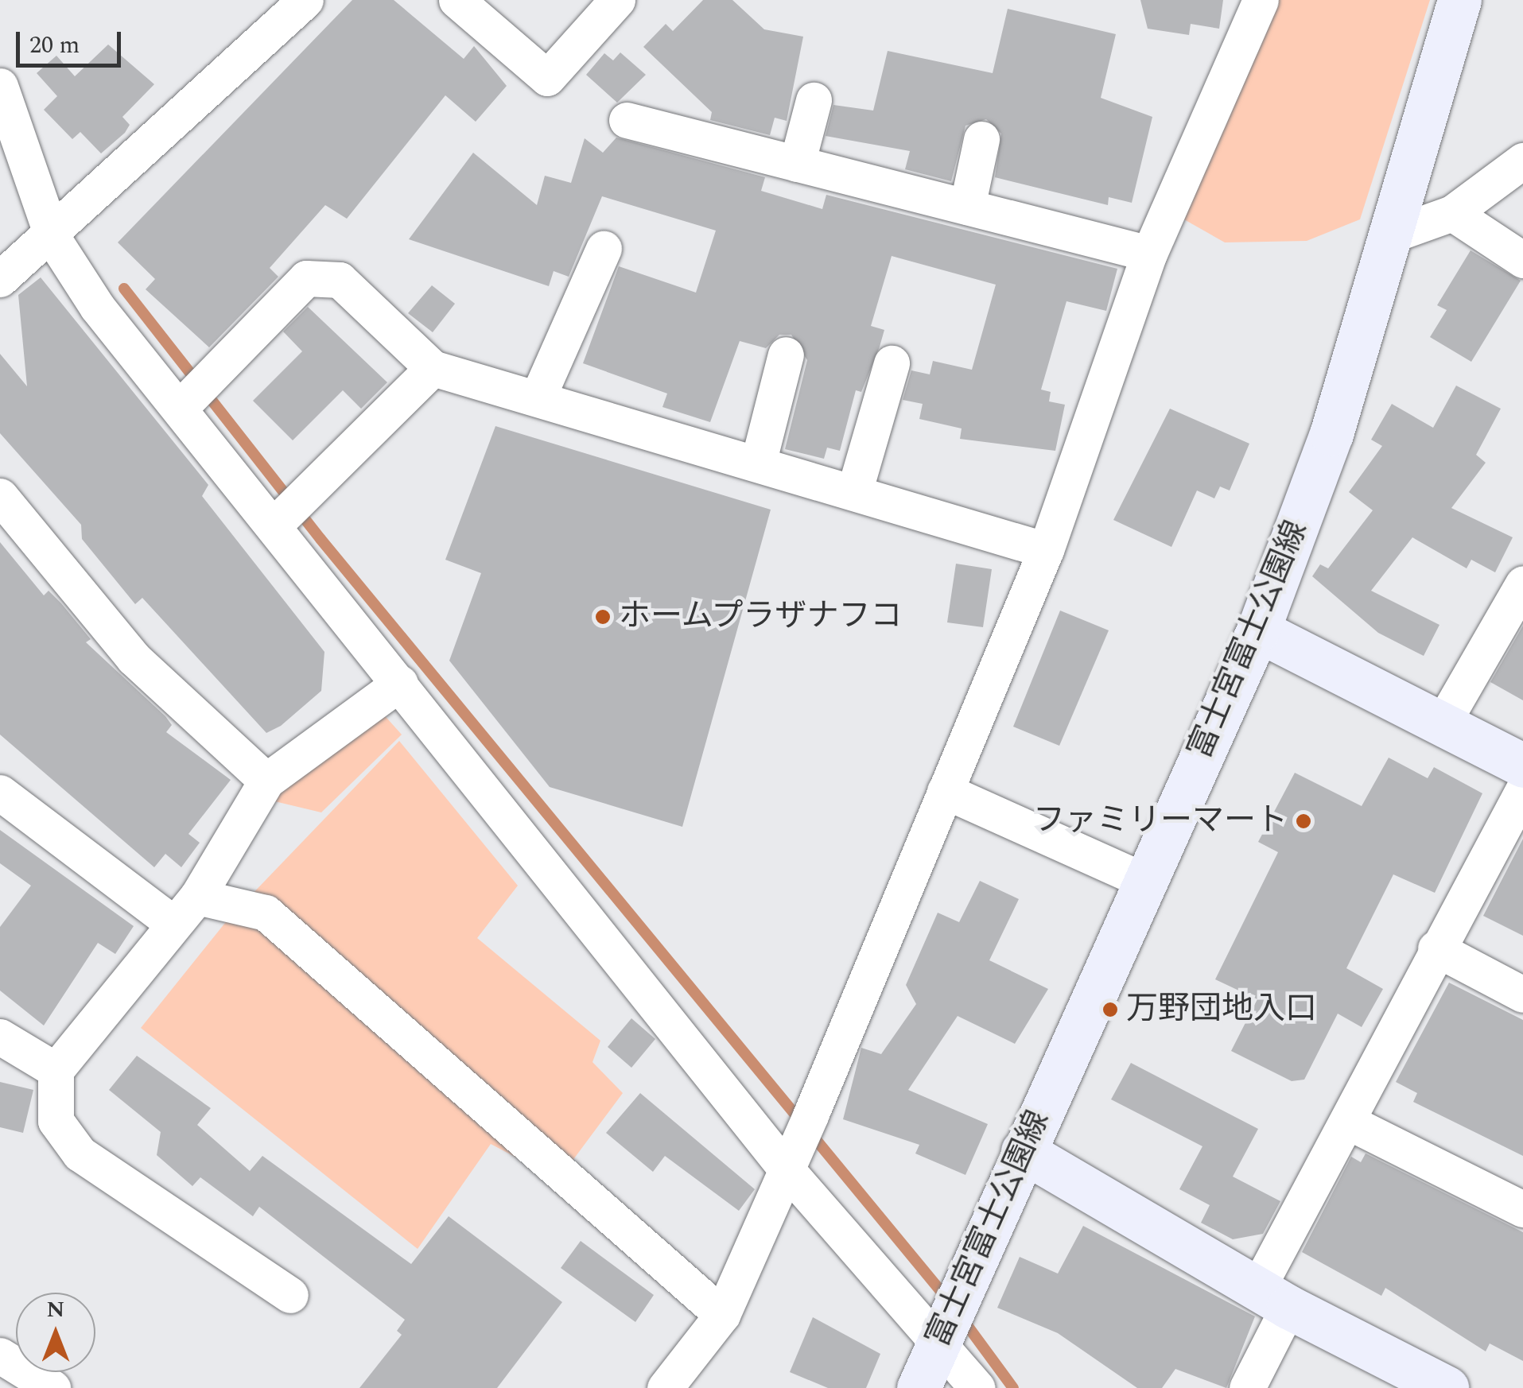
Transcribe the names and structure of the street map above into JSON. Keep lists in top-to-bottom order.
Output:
{
  "streets": {
    "main road": ["富士宮富士公園線"]
  },
  "places": ["ホームプラザナフコ", "ファミリーマート", "万野団地入口"],
  "scale_bar": "20 m",
  "north": "top"
}
